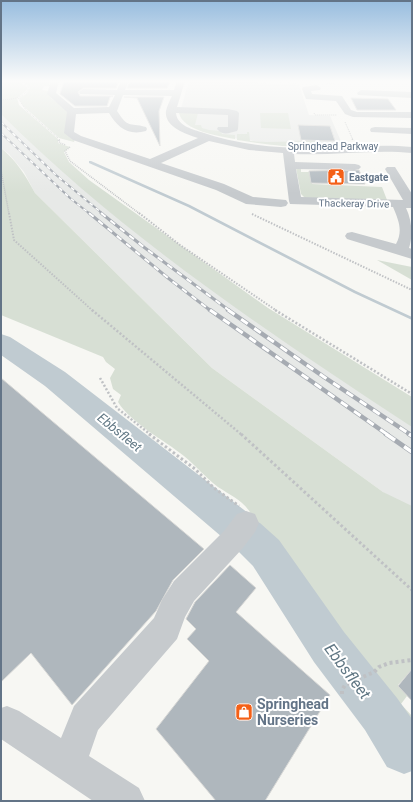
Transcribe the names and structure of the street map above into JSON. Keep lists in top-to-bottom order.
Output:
{
  "streets": {
    "street": ["Springhead Parkway", "Thackeray Drive"]
  },
  "crossings": [
    ["Springhead Parkway", "Thackeray Drive"]
  ],
  "water": ["Ebbsfleet"],
  "places": {
    "public building": ["Eastgate"],
    "shop": ["Springhead Nurseries"]
  }
}
